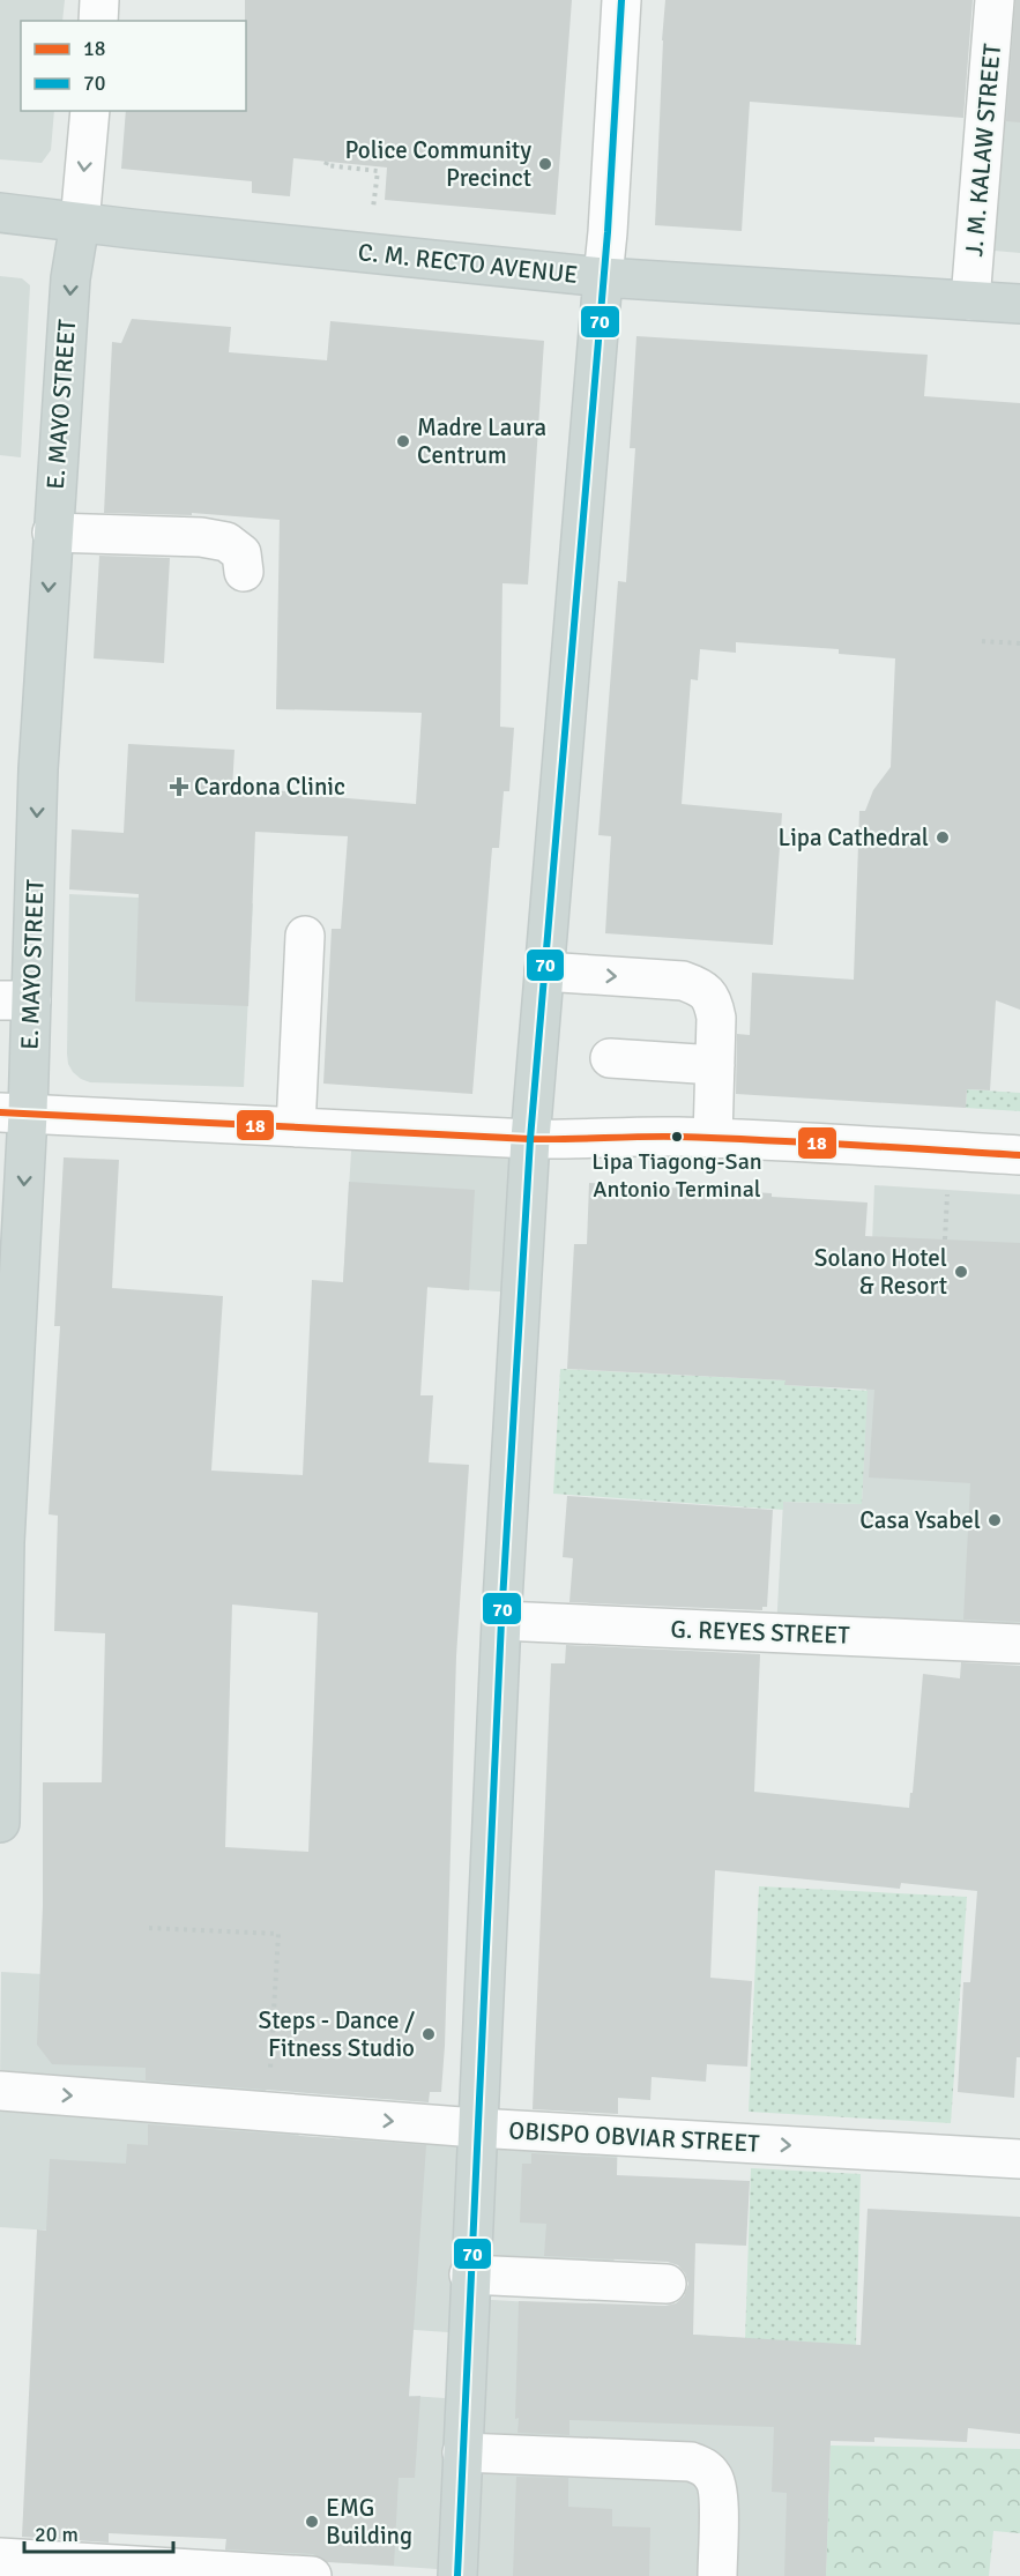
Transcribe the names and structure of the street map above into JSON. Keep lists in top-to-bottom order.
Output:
{
  "streets": {
    "main road": ["C. M. RECTO AVENUE", "E. MAYO STREET"],
    "street": ["J. M. KALAW STREET", "G. REYES STREET", "OBISPO OBVIAR STREET"]
  },
  "crossings": [
    ["J. M. KALAW STREET", "C. M. RECTO AVENUE"],
    ["C. M. RECTO AVENUE", "E. MAYO STREET"]
  ],
  "one_way": ["E. MAYO STREET", "OBISPO OBVIAR STREET"],
  "places": {
    "other": [
      "Police Community Precinct",
      "Madre Laura Centrum",
      "Lipa Cathedral",
      "Lipa Tiagong-San Antonio Terminal",
      "Solano Hotel & Resort",
      "Casa Ysabel",
      "Steps - Dance / Fitness Studio",
      "EMG Building"
    ],
    "health": ["Cardona Clinic"]
  },
  "lines": ["transit line 70", "transit line 18"],
  "legend": ["18", "70"],
  "scale_bar": "20 m"
}
